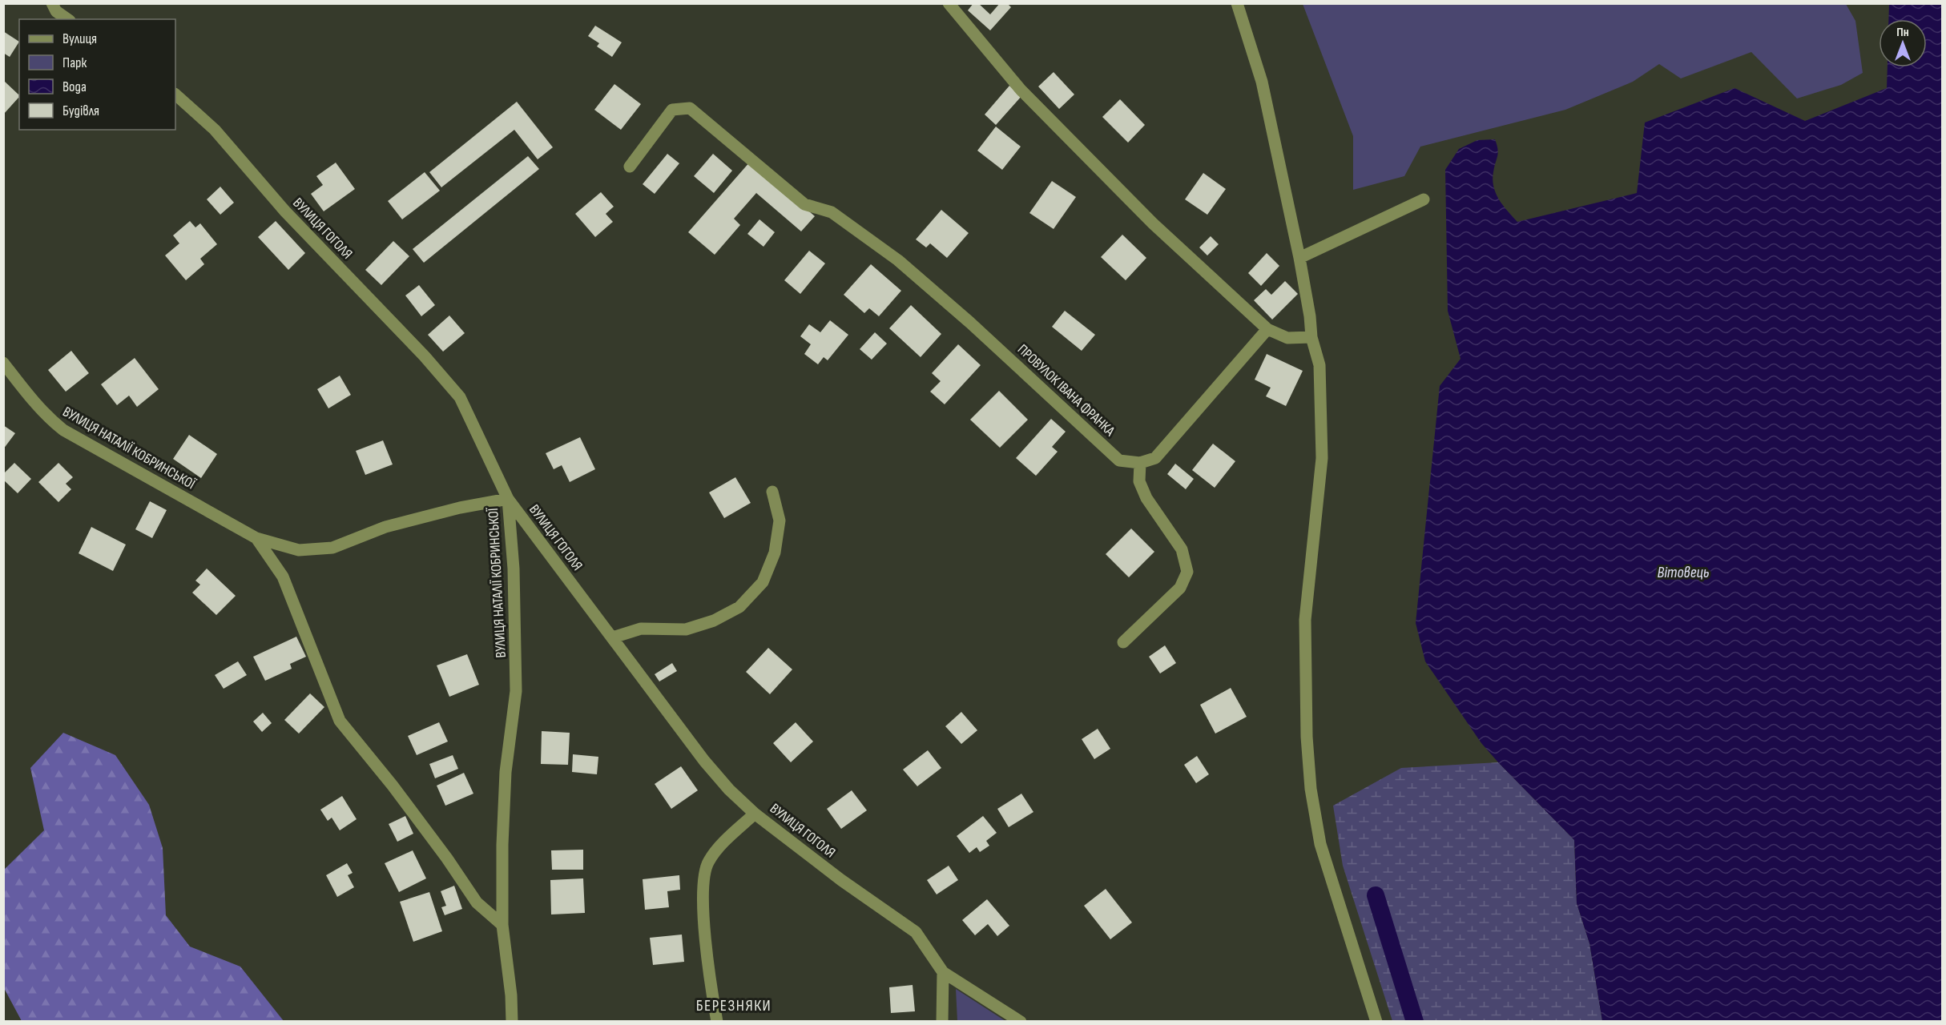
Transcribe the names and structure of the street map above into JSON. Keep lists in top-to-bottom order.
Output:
{
  "streets": {
    "street": ["ВУЛИЦЯ ГОГОЛЯ", "ПРОВУЛОК ІВАНА ФРАНКА", "ВУЛИЦЯ НАТАЛІЇ КОБРИНСЬКОЇ"]
  },
  "crossings": [
    ["ВУЛИЦЯ ГОГОЛЯ", "ВУЛИЦЯ НАТАЛІЇ КОБРИНСЬКОЇ"]
  ],
  "districts": ["БЕРЕЗНЯКИ"],
  "water": ["Вітовець"],
  "legend": [
    "Вулиця",
    "Парк",
    "Вода",
    "Будівля"
  ],
  "north": "top"
}
